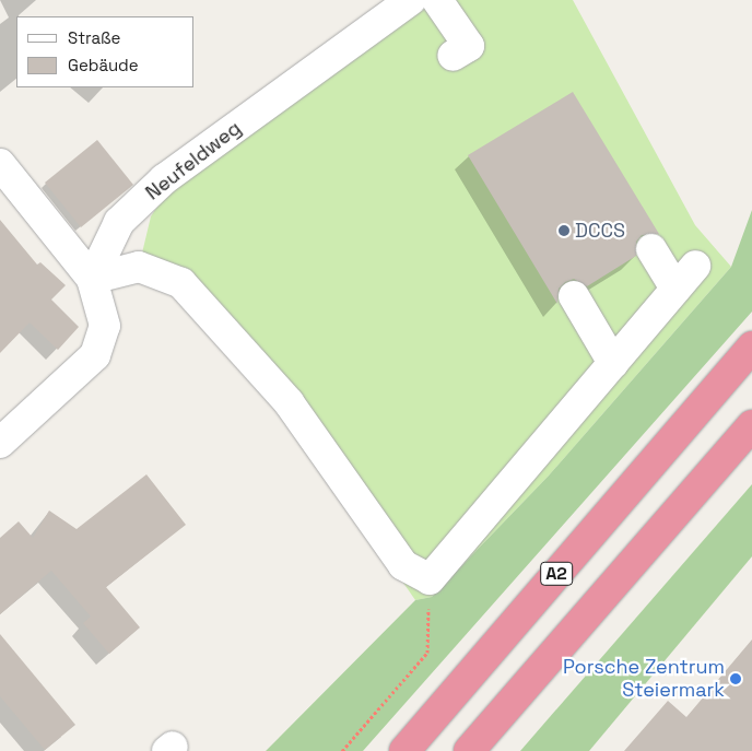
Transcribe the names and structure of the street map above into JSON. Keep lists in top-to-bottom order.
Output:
{
  "streets": {
    "highway": ["A2"],
    "street": ["Neufeldweg"]
  },
  "places": ["DCCS", "Porsche Zentrum Steiermark"],
  "legend": ["Straße", "Gebäude"]
}
